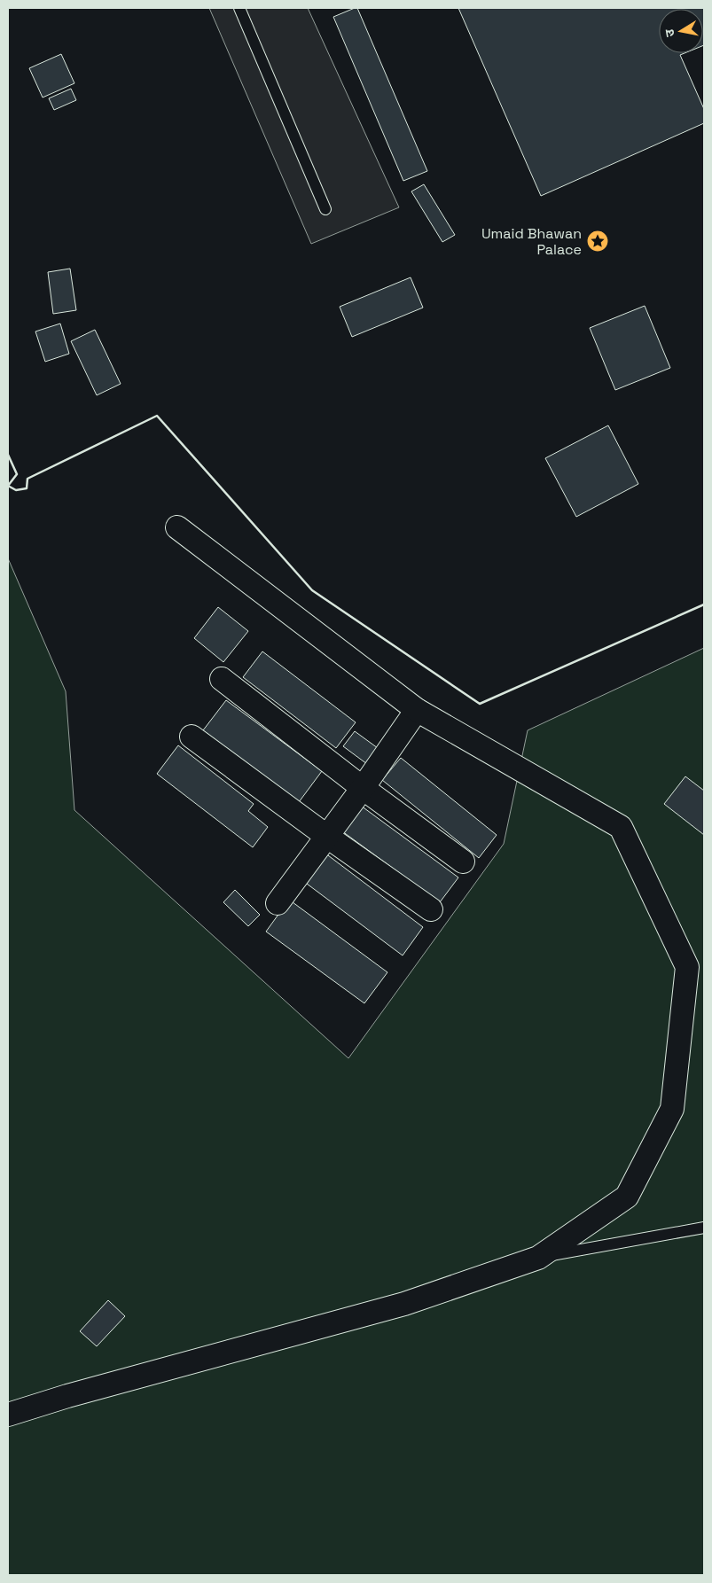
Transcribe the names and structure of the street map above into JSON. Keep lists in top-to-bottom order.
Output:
{
  "places": {
    "place": ["Umaid Bhawan Palace"]
  },
  "north": "left"
}
